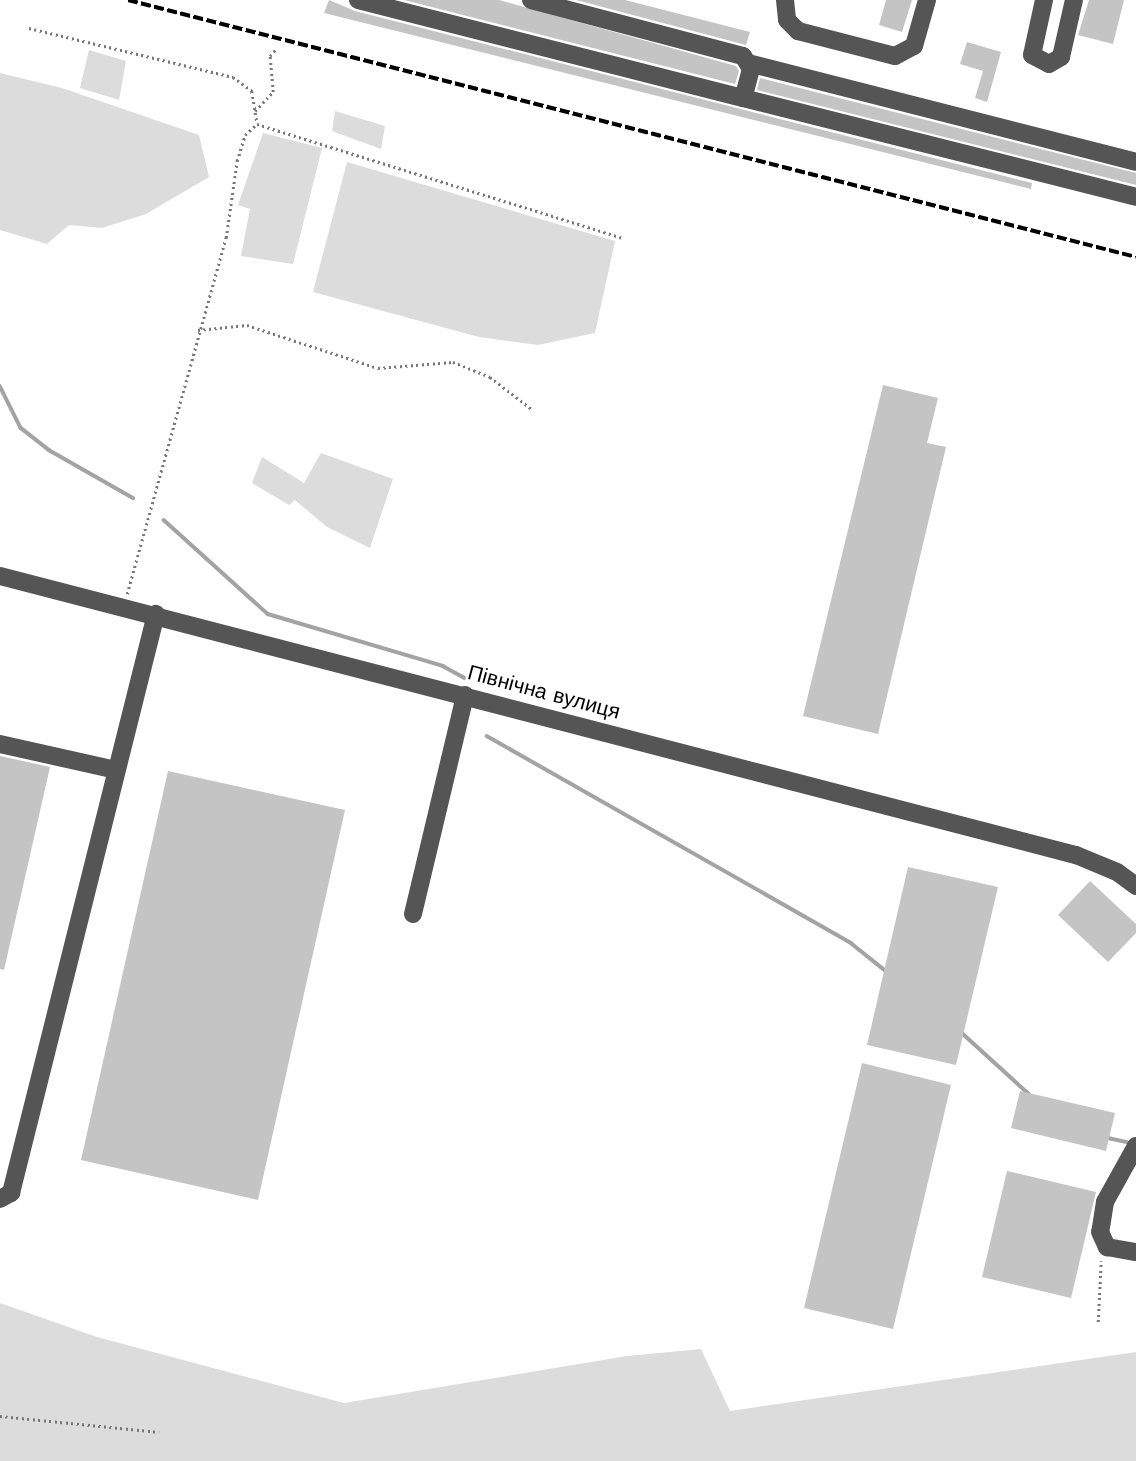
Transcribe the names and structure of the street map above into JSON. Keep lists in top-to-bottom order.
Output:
{
  "streets": {
    "street": ["Північна вулиця"]
  }
}
